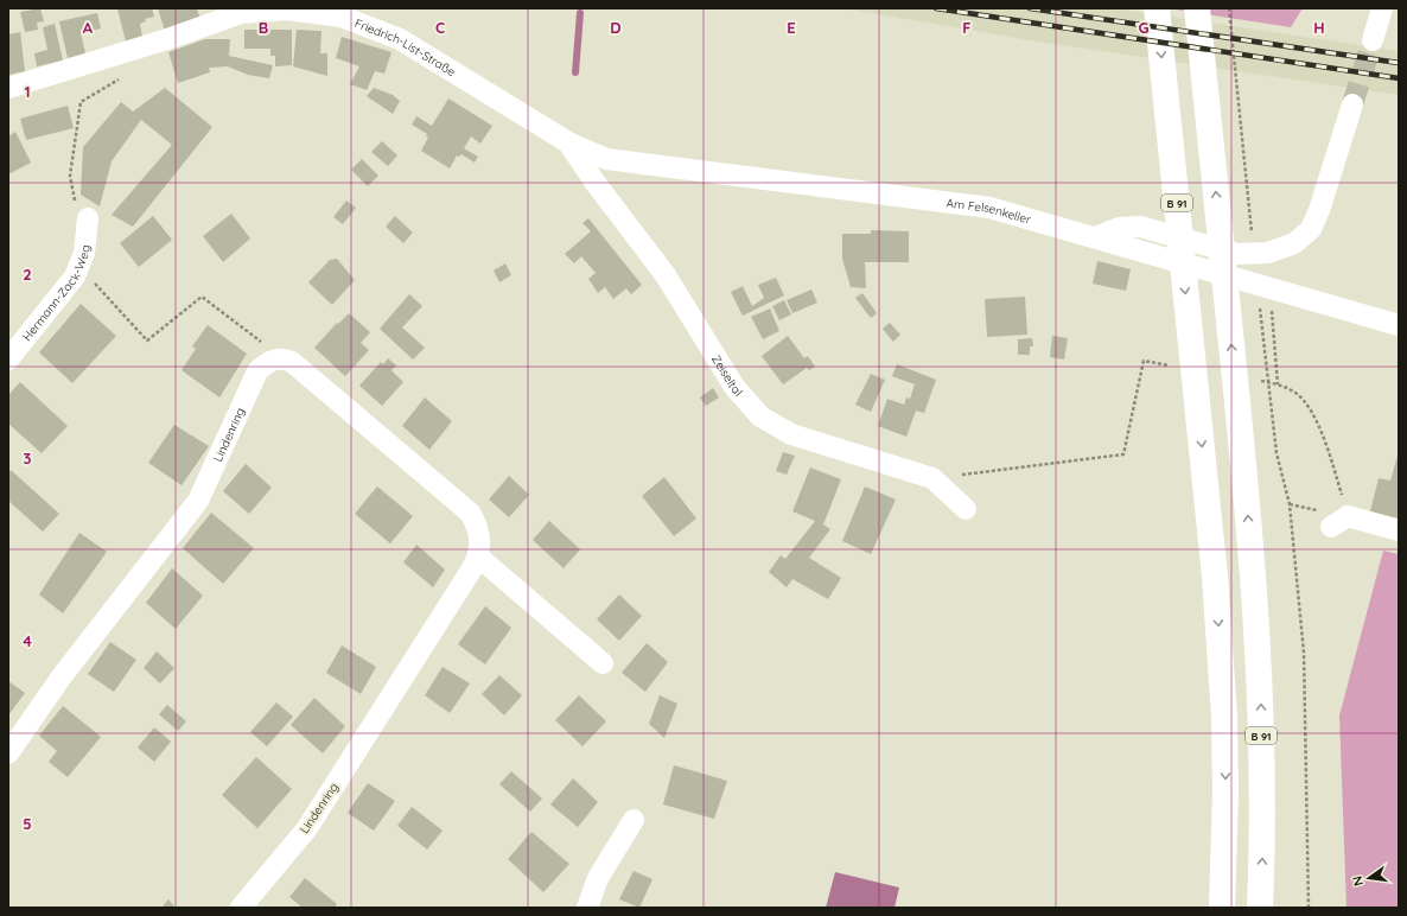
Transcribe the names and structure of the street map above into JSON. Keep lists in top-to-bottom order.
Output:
{
  "streets": {
    "highway": ["B 91"],
    "street": [
      "Friedrich-List-Straße",
      "Am Felsenkeller",
      "Hermann-Zack-Weg",
      "Zeiseltal",
      "Lindenring"
    ]
  },
  "crossings": [
    ["Friedrich-List-Straße", "Am Felsenkeller"],
    ["Friedrich-List-Straße", "Zeiseltal"],
    ["Am Felsenkeller", "Zeiseltal"]
  ],
  "north": "left",
  "grid": {
    "columns": [
      "A",
      "B",
      "C",
      "D",
      "E",
      "F",
      "G",
      "H"
    ],
    "rows": [
      "1",
      "2",
      "3",
      "4",
      "5"
    ]
  }
}
